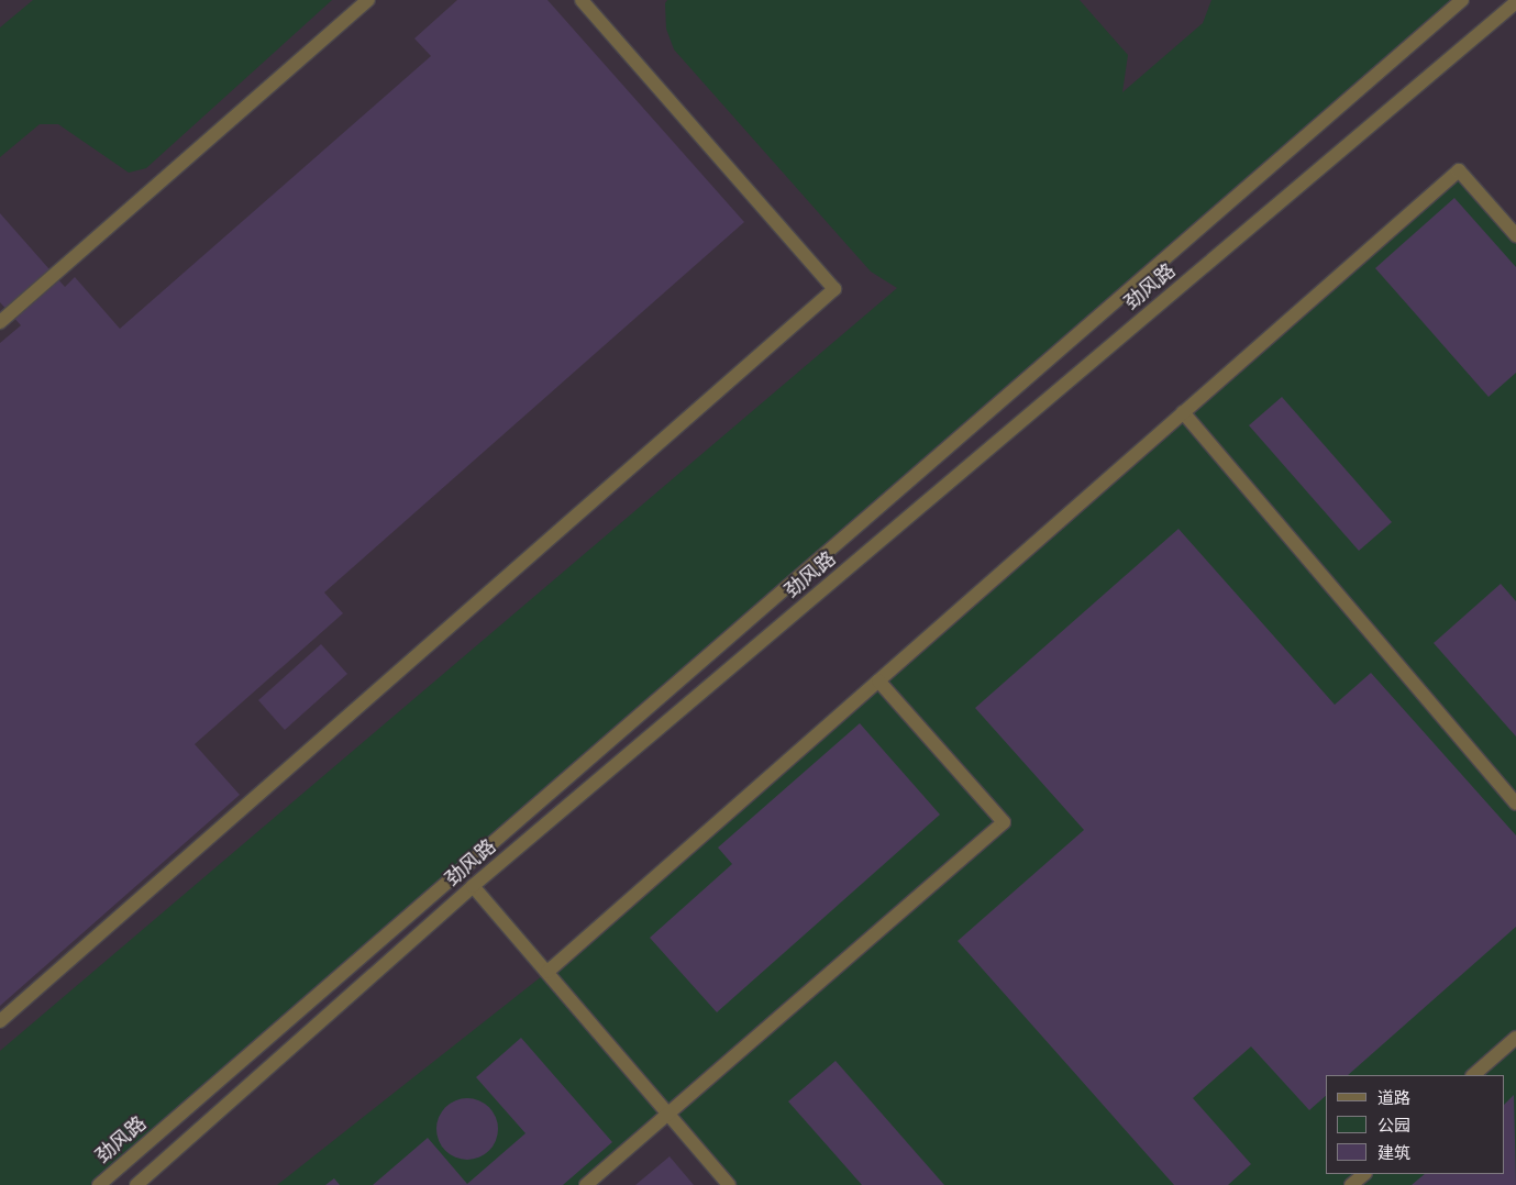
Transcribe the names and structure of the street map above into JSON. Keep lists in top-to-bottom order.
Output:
{
  "streets": {
    "street": ["劲风路"]
  },
  "legend": ["道路", "公园", "建筑"]
}
